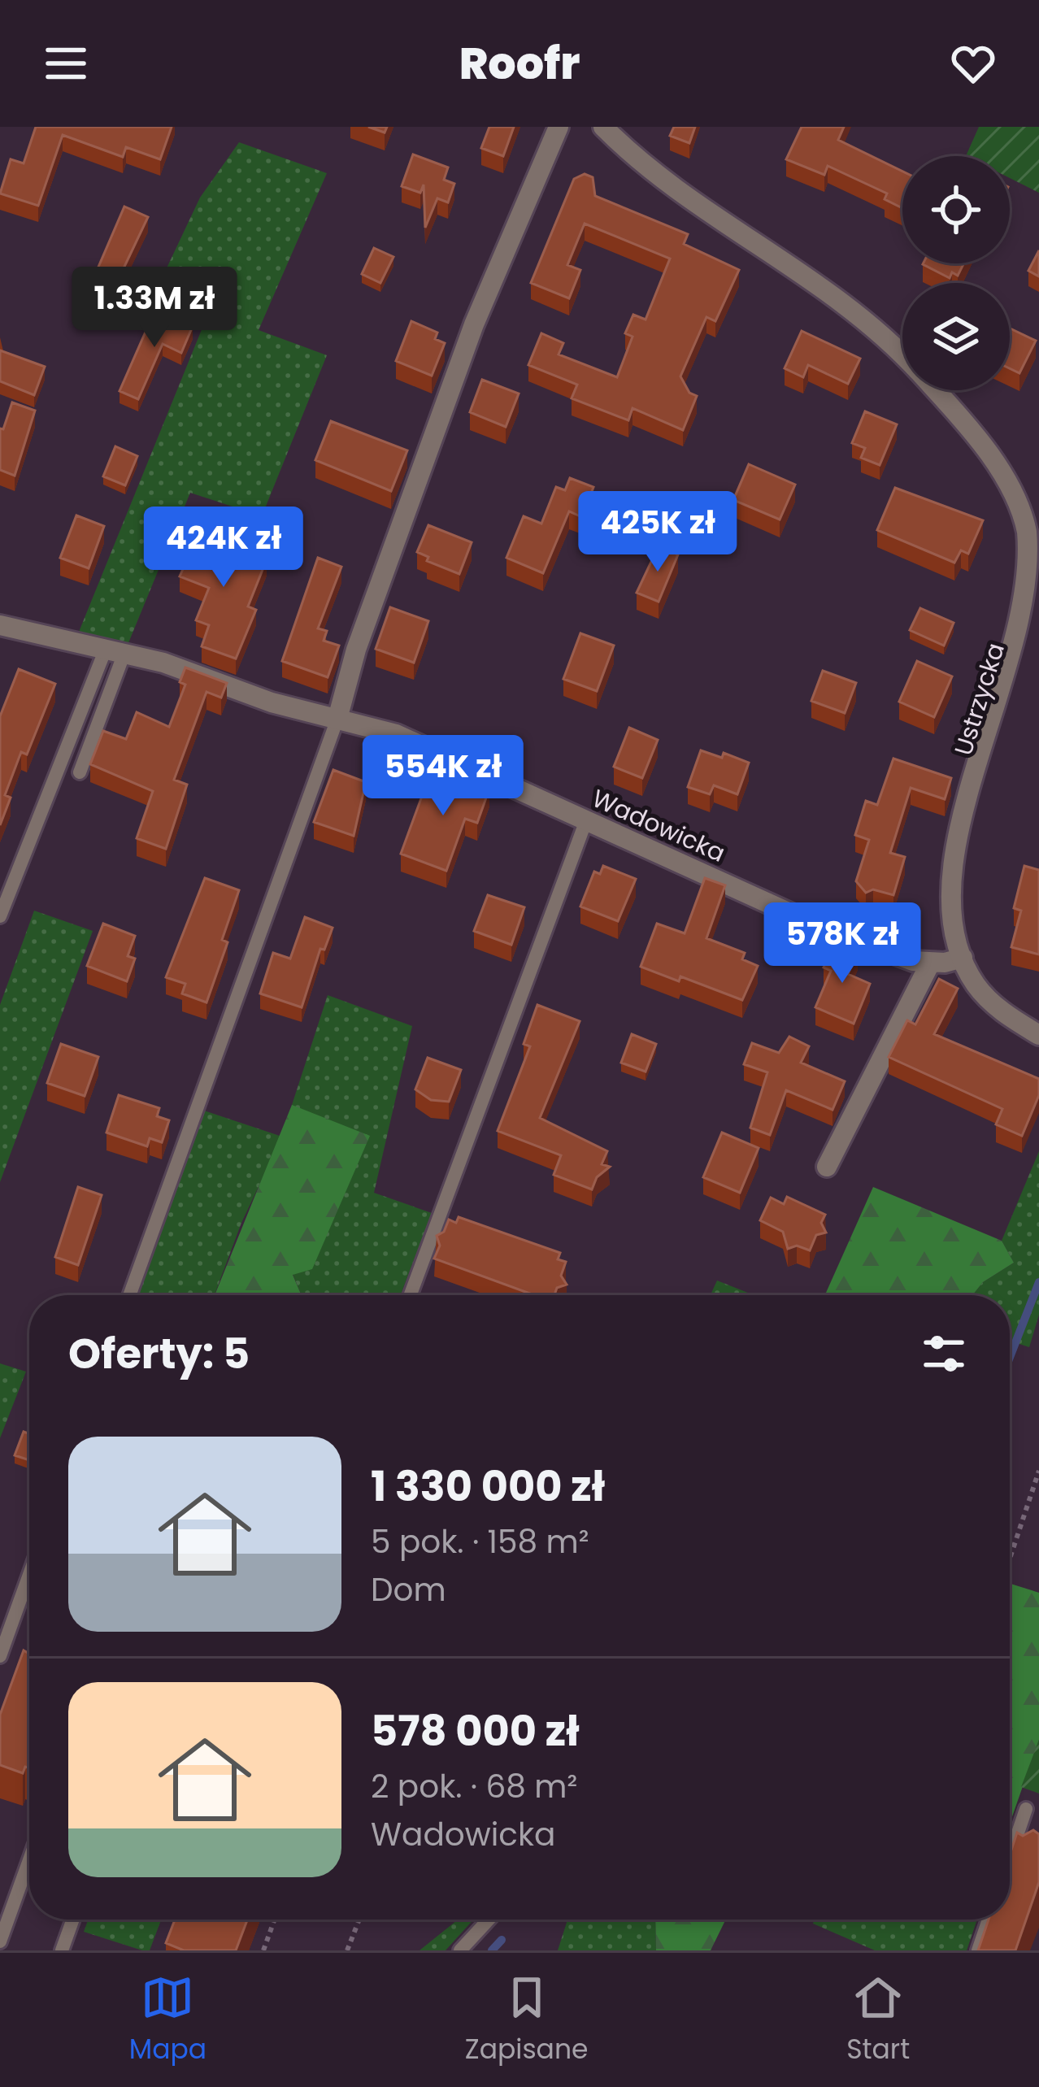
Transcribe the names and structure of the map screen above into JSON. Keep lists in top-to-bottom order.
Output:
{
  "streets": {
    "street": ["Ustrzycka", "Wadowicka"]
  },
  "crossings": [
    ["Ustrzycka", "Wadowicka"]
  ],
  "page": {
    "header": "Roofr",
    "price": [
      "1.33M zł",
      "425K zł",
      "424K zł",
      "554K zł",
      "578K zł"
    ],
    "heading": "Oferty: 5",
    "list": [
      {
        "name": "1 330 000 zł",
        "note": "5 pok. · 158 m² · Dom"
      },
      {
        "name": "578 000 zł",
        "note": "2 pok. · 68 m² · Wadowicka"
      }
    ],
    "tabs": ["Mapa", "Zapisane", "Start"]
  }
}
